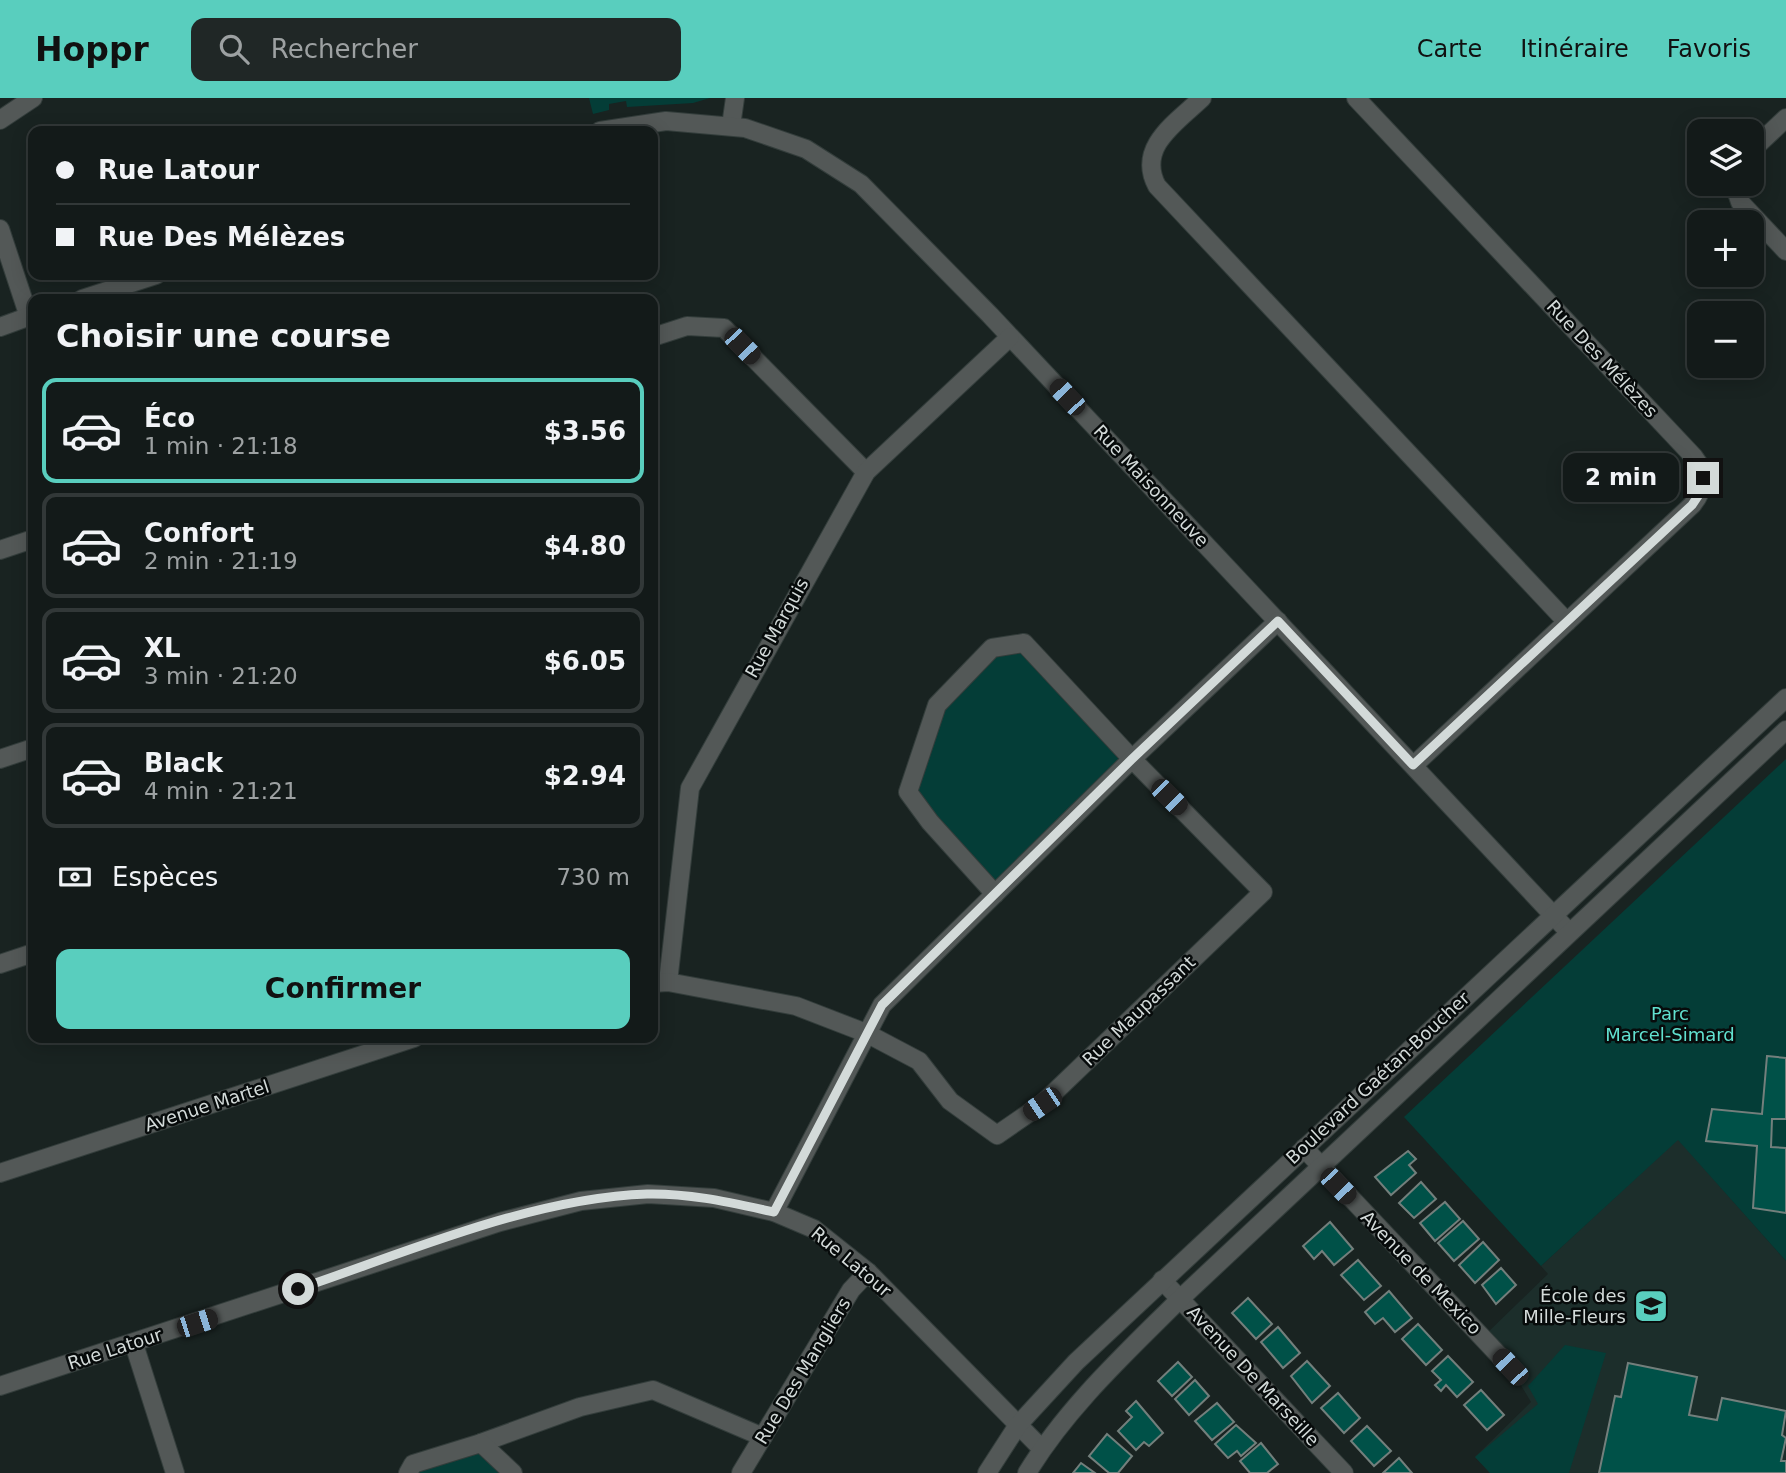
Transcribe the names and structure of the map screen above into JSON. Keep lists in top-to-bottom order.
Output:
{
  "streets": {
    "street": [
      "Rue Des Mélèzes",
      "Rue Maisonneuve",
      "Rue Marquis",
      "Rue Maupassant",
      "Boulevard Gaétan-Boucher",
      "Avenue Martel",
      "Rue Latour",
      "Avenue de Mexico",
      "Rue Des Mangliers",
      "Avenue De Marseille"
    ]
  },
  "crossings": [
    ["Rue Des Mélèzes", "Rue Maisonneuve"],
    ["Rue Maisonneuve", "Rue Marquis"],
    ["Rue Maisonneuve", "Boulevard Gaétan-Boucher"],
    ["Boulevard Gaétan-Boucher", "Rue Latour"],
    ["Boulevard Gaétan-Boucher", "Avenue de Mexico"],
    ["Boulevard Gaétan-Boucher", "Avenue De Marseille"],
    ["Rue Latour", "Rue Des Mangliers"]
  ],
  "parks": ["Parc Marcel-Simard"],
  "places": {
    "school or university": ["École des Mille-Fleurs"]
  },
  "page": {
    "header": "Hoppr",
    "search": "Rechercher",
    "nav": ["Carte", "Itinéraire", "Favoris"],
    "map_buttons": ["+", "−"],
    "banner": ["Rue Latour", "Rue Des Mélèzes"],
    "heading": "Choisir une course",
    "list": [
      {
        "name": "Éco",
        "note": "1 min · 21:18",
        "value": "$3.56"
      },
      {
        "name": "Confort",
        "note": "2 min · 21:19",
        "value": "$4.80"
      },
      {
        "name": "XL",
        "note": "3 min · 21:20",
        "value": "$6.05"
      },
      {
        "name": "Black",
        "note": "4 min · 21:21",
        "value": "$2.94"
      }
    ],
    "bubble": "2 min",
    "pay": ["Espèces", "730 m"],
    "buttons": "Confirmer"
  }
}
